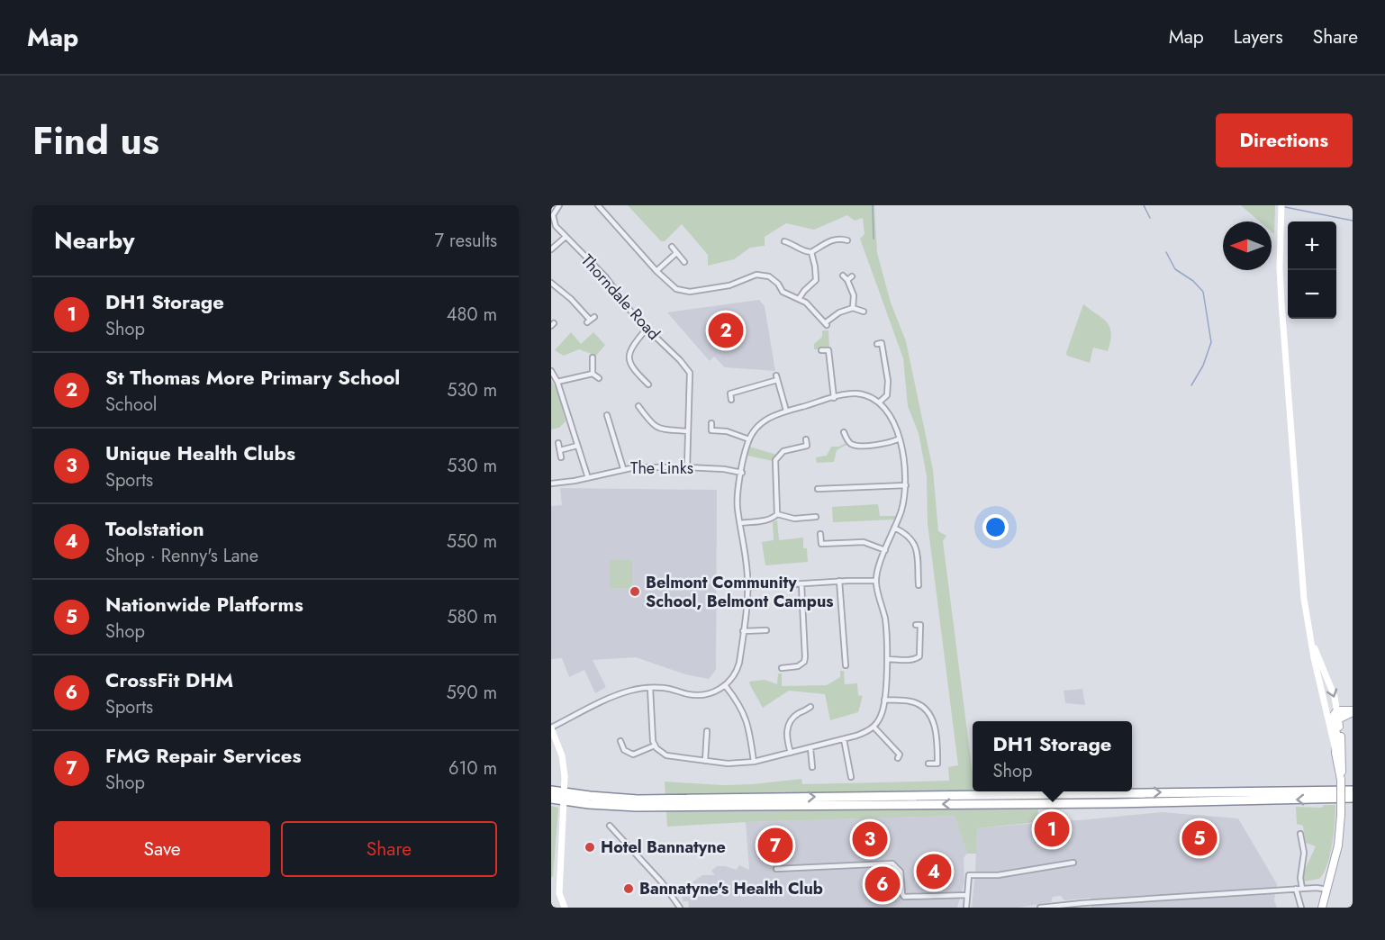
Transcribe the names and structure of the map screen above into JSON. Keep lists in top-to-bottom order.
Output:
{
  "streets": {
    "street": ["Thorndale Road", "The Links"]
  },
  "crossings": [
    ["Thorndale Road", "The Links"]
  ],
  "places": ["Belmont Community School, Belmont Campus", "Hotel Bannatyne", "Bannatyne's Health Club"],
  "north": "left",
  "page": {
    "header": "Map",
    "nav": ["Map", "Layers", "Share"],
    "title": "Find us",
    "buttons": [
      "Directions",
      ["Save", "Share"]
    ],
    "heading": ["Nearby", "7 results"],
    "map_buttons": ["+", "−"],
    "list": [
      {
        "mark": "1",
        "name": "DH1 Storage",
        "note": "Shop",
        "value": "480 m"
      },
      {
        "mark": "2",
        "name": "St Thomas More Primary School",
        "note": "School",
        "value": "530 m"
      },
      {
        "mark": "3",
        "name": "Unique Health Clubs",
        "note": "Sports",
        "value": "530 m"
      },
      {
        "mark": "4",
        "name": "Toolstation",
        "note": "Shop · Renny's Lane",
        "value": "550 m"
      },
      {
        "mark": "5",
        "name": "Nationwide Platforms",
        "note": "Shop",
        "value": "580 m"
      },
      {
        "mark": "6",
        "name": "CrossFit DHM",
        "note": "Sports",
        "value": "590 m"
      },
      {
        "mark": "7",
        "name": "FMG Repair Services",
        "note": "Shop",
        "value": "610 m"
      }
    ],
    "pins": [
      "2",
      "1",
      "5",
      "3",
      "7",
      "4",
      "6"
    ],
    "popup": ["DH1 Storage", "Shop"]
  }
}
